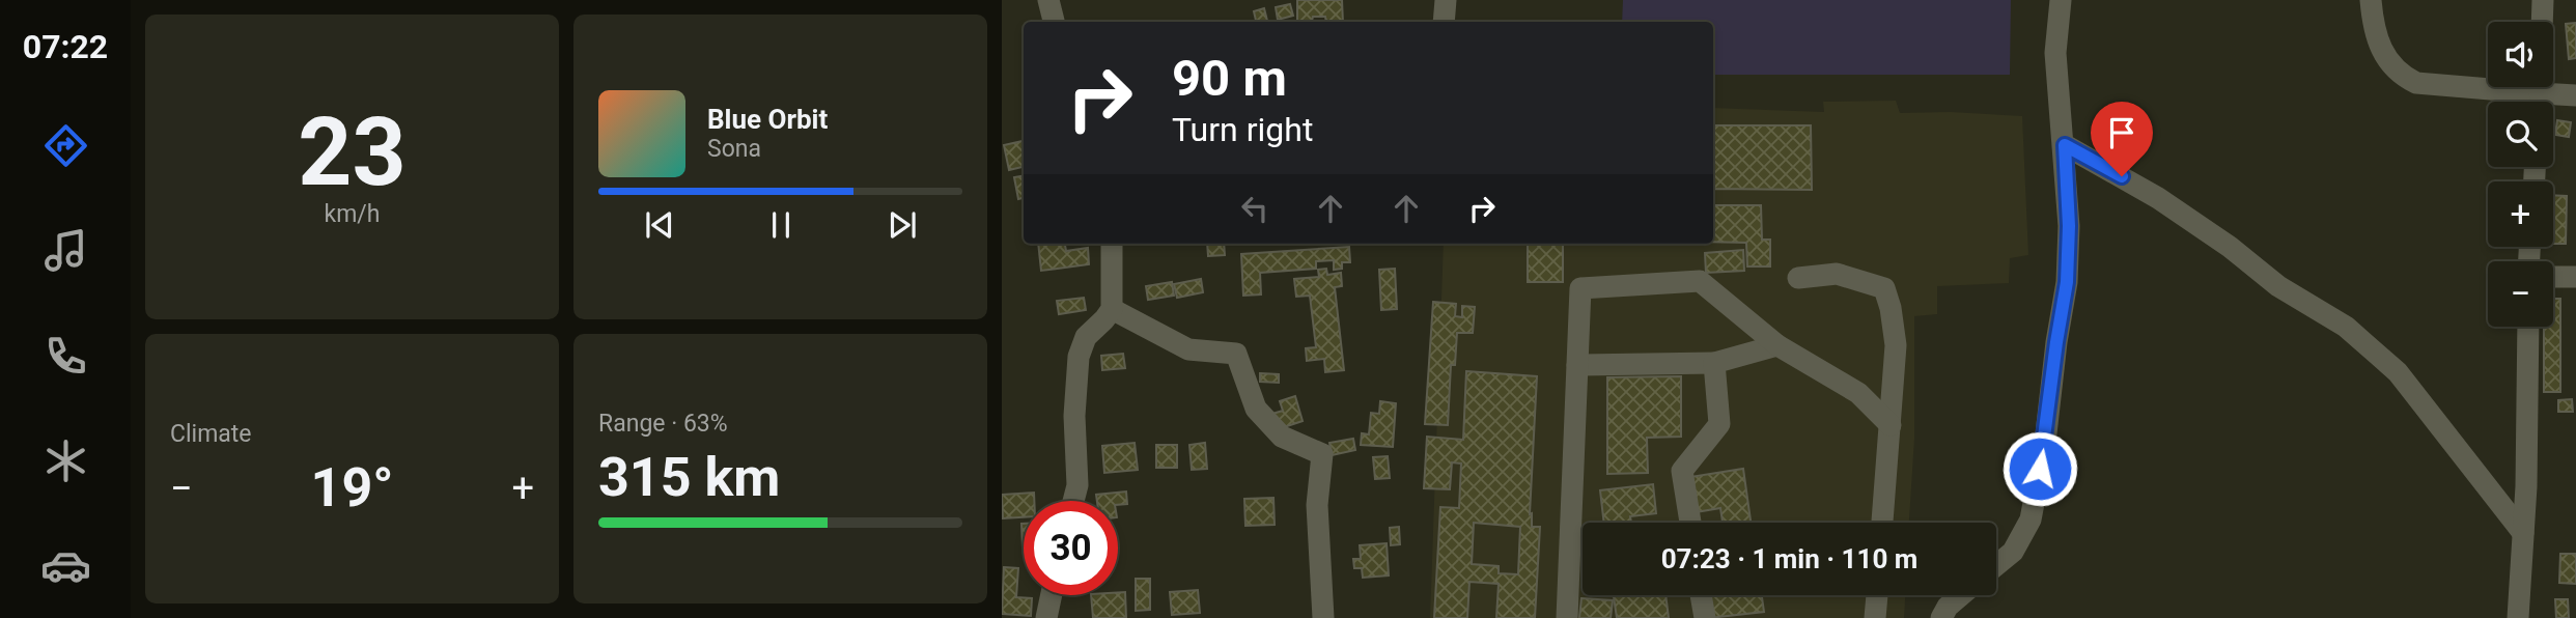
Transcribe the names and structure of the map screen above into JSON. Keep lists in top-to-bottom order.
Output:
{
  "page": {
    "tabs": "07:22",
    "tile": [
      ["23", "km/h"],
      "Climate",
      ["Range · 63%", "315 km"]
    ],
    "map_buttons": ["+", "−"],
    "turn": ["90 m", "Turn right"],
    "song": ["Blue Orbit", "Sona"],
    "heat": ["−", "19°", "+"],
    "limit": "30",
    "trip": "07:23 · 1 min · 110 m"
  }
}
